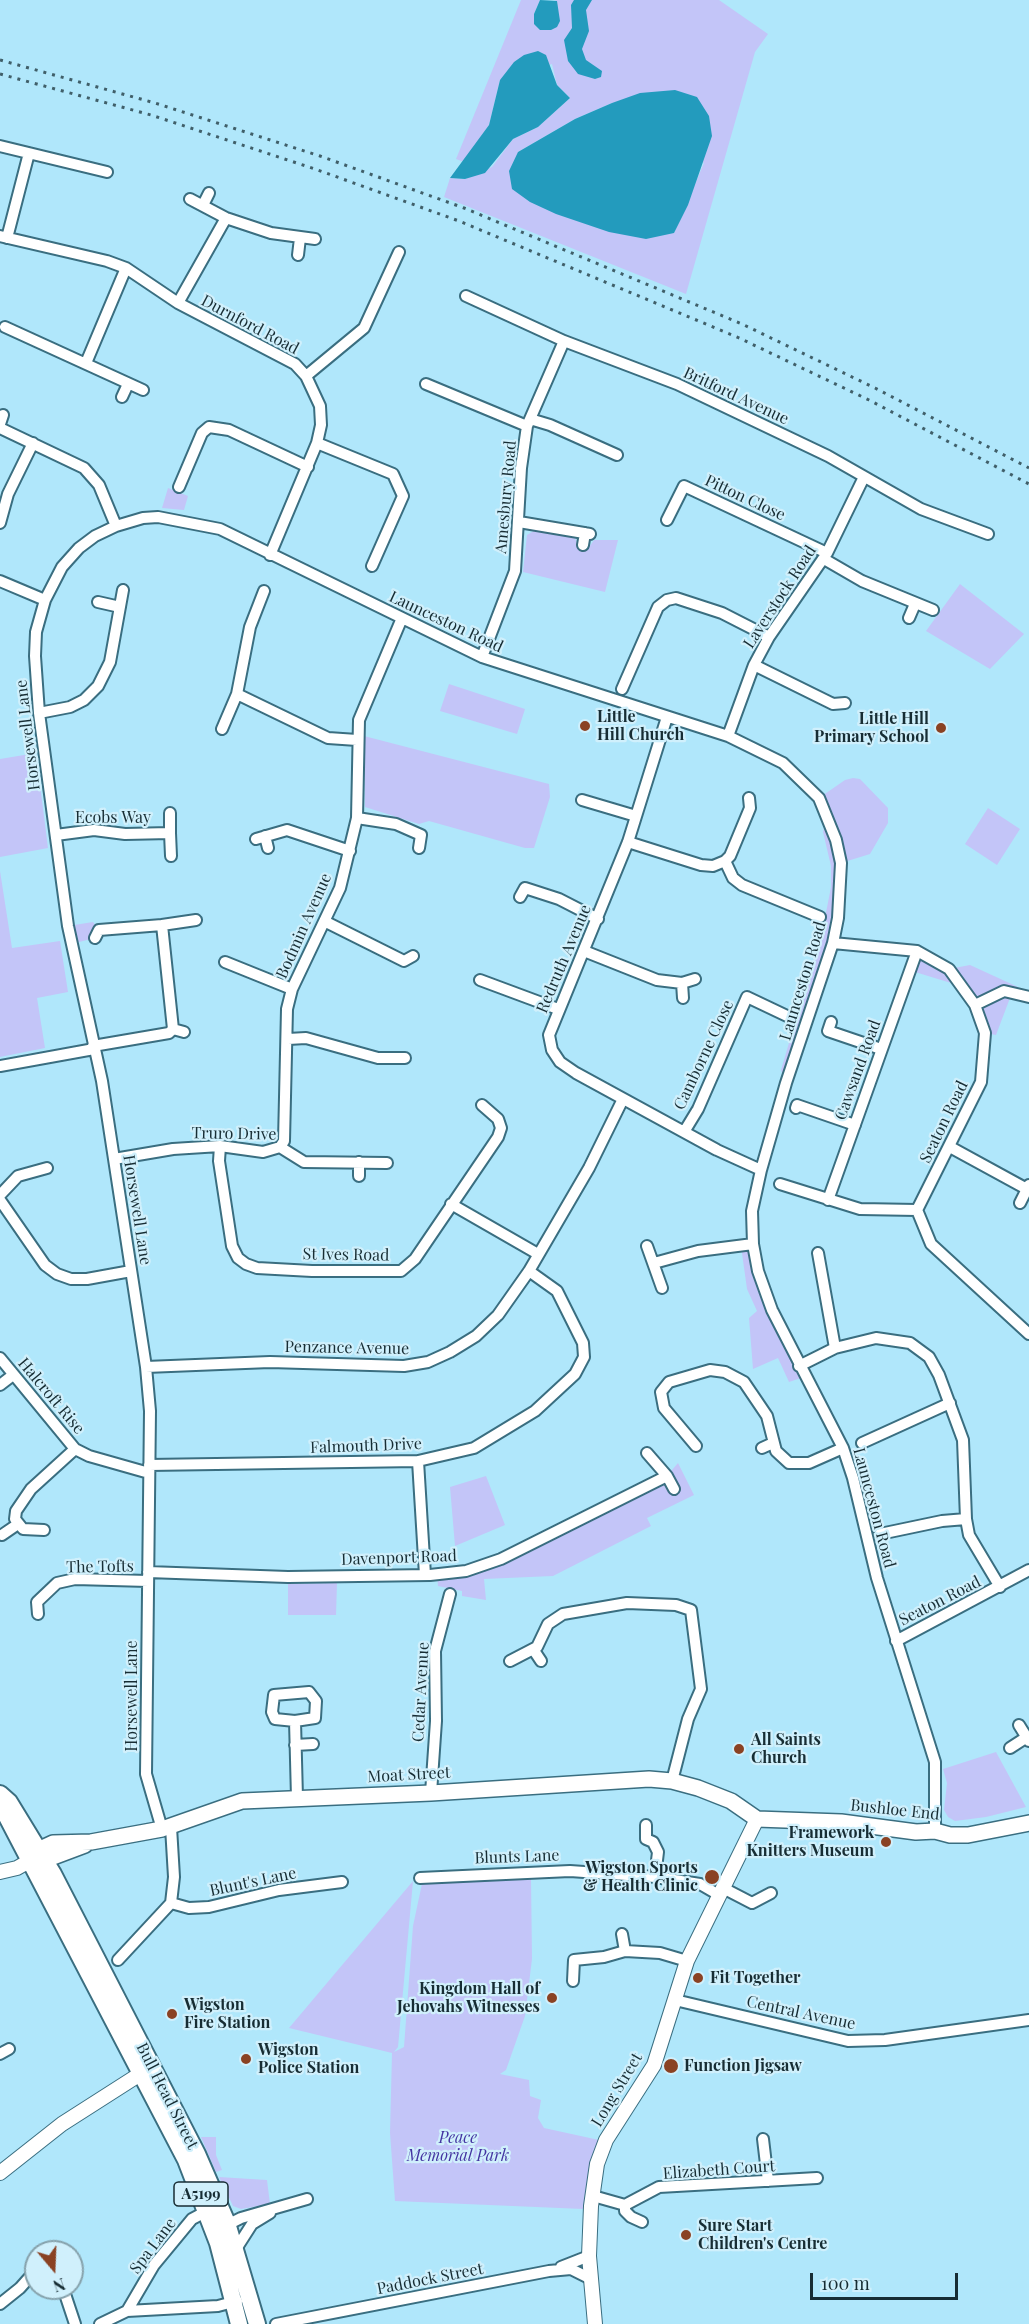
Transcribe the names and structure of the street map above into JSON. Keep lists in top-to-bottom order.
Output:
{
  "streets": {
    "main road": [
      "Moat Street",
      "Bushloe End",
      "Bull Head Street",
      "A5199"
    ],
    "street": [
      "Durnford Road",
      "Britford Avenue",
      "Amesbury Road",
      "Pitton Close",
      "Laverstock Road",
      "Launceston Road",
      "Horsewell Lane",
      "Ecobs Way",
      "Bodmin Avenue",
      "Redruth Avenue",
      "Camborne Close",
      "Cawsand Road",
      "Seaton Road",
      "Truro Drive",
      "St Ives Road",
      "Penzance Avenue",
      "Halcroft Rise",
      "Falmouth Drive",
      "Davenport Road",
      "The Tofts",
      "Cedar Avenue",
      "Blunts Lane",
      "Blunt's Lane",
      "Central Avenue",
      "Long Street",
      "Elizabeth Court",
      "Spa Lane",
      "Paddock Street"
    ]
  },
  "crossings": [
    ["Durnford Road", "Launceston Road"],
    ["Britford Avenue", "Amesbury Road"],
    ["Britford Avenue", "Laverstock Road"],
    ["Amesbury Road", "Launceston Road"],
    ["Pitton Close", "Laverstock Road"],
    ["Laverstock Road", "Launceston Road"],
    ["Launceston Road", "Horsewell Lane"],
    ["Launceston Road", "Bodmin Avenue"],
    ["Launceston Road", "Redruth Avenue"],
    ["Launceston Road", "Seaton Road"],
    ["Launceston Road", "Bushloe End"],
    ["Horsewell Lane", "Ecobs Way"],
    ["Horsewell Lane", "Truro Drive"],
    ["Horsewell Lane", "Penzance Avenue"],
    ["Horsewell Lane", "Halcroft Rise"],
    ["Horsewell Lane", "Falmouth Drive"],
    ["Horsewell Lane", "Davenport Road"],
    ["Horsewell Lane", "The Tofts"],
    ["Horsewell Lane", "Moat Street"],
    ["Horsewell Lane", "Blunt's Lane"],
    ["Bodmin Avenue", "Truro Drive"],
    ["Redruth Avenue", "Camborne Close"],
    ["Redruth Avenue", "Penzance Avenue"],
    ["Cawsand Road", "Seaton Road"],
    ["Truro Drive", "St Ives Road"],
    ["Penzance Avenue", "Falmouth Drive"],
    ["Halcroft Rise", "Falmouth Drive"],
    ["Davenport Road", "The Tofts"],
    ["Cedar Avenue", "Moat Street"],
    ["Moat Street", "Bushloe End"],
    ["Moat Street", "Long Street"],
    ["Moat Street", "Bull Head Street"],
    ["Bushloe End", "Long Street"],
    ["Blunts Lane", "Long Street"],
    ["Central Avenue", "Long Street"],
    ["Long Street", "Paddock Street"],
    ["Bull Head Street", "Spa Lane"]
  ],
  "parks": ["Peace Memorial Park"],
  "places": [
    "Little Hill Church",
    "Little Hill Primary School",
    "All Saints Church",
    "Framework Knitters Museum",
    "Wigston Sports & Health Clinic",
    "Fit Together",
    "Kingdom Hall of Jehovahs Witnesses",
    "Wigston Fire Station",
    "Wigston Police Station",
    "Function Jigsaw",
    "Sure Start Children's Centre"
  ],
  "scale_bar": "100 m",
  "north": "bottom"
}
